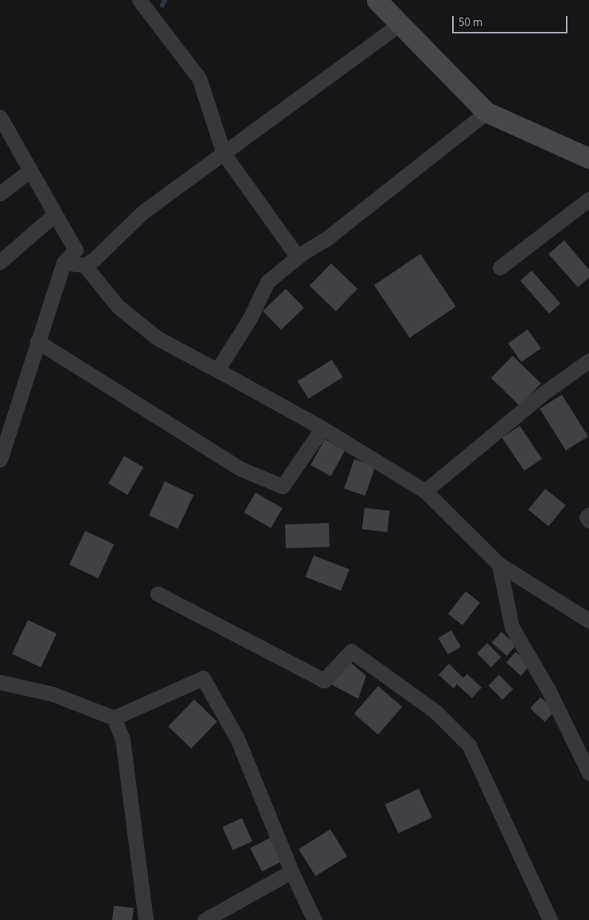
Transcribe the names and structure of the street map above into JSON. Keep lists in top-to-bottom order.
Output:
{
  "scale_bar": "50 m"
}
